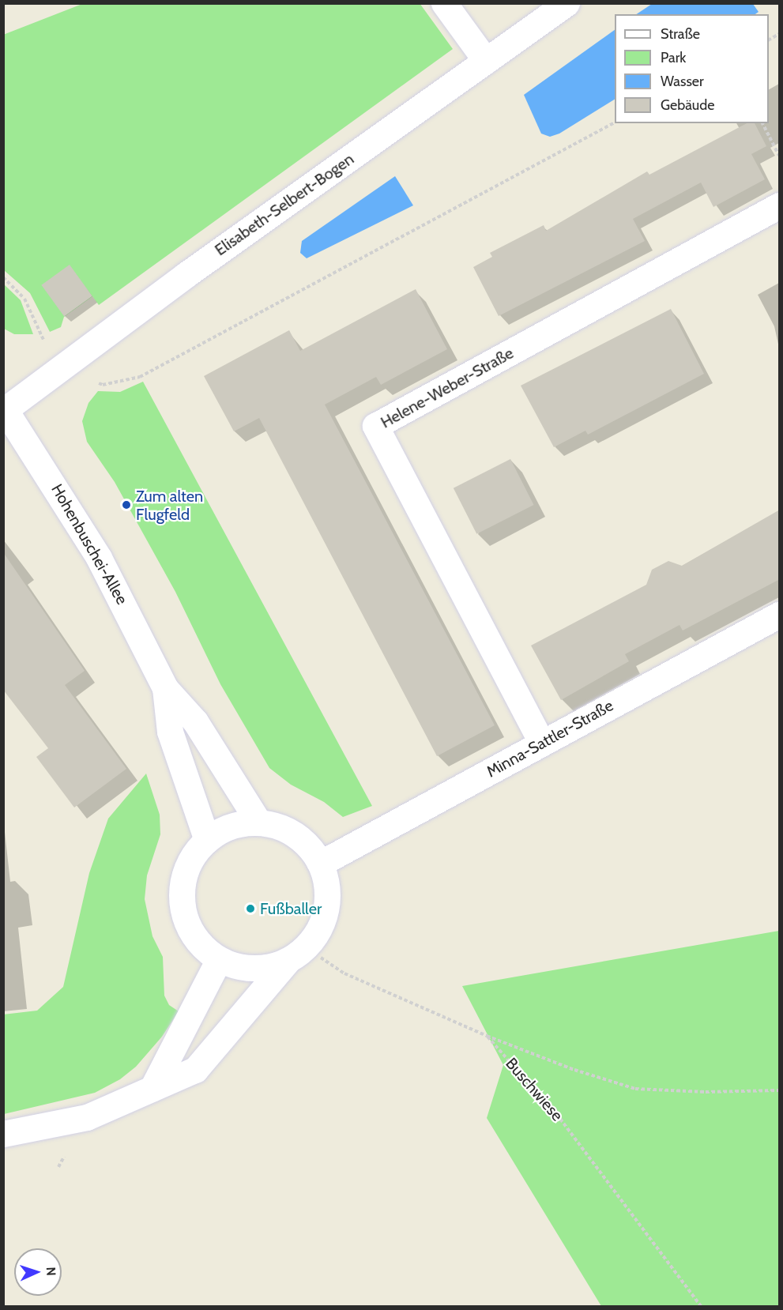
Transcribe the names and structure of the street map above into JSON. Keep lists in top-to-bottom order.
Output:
{
  "streets": {
    "street": [
      "Elisabeth-Selbert-Bogen",
      "Helene-Weber-Straße",
      "Hohenbuschei-Allee",
      "Minna-Sattler-Straße"
    ],
    "path": ["Buschwiese"]
  },
  "crossings": [
    ["Elisabeth-Selbert-Bogen", "Hohenbuschei-Allee"],
    ["Helene-Weber-Straße", "Minna-Sattler-Straße"],
    ["Hohenbuschei-Allee", "Minna-Sattler-Straße"],
    ["Hohenbuschei-Allee", "Buschwiese"],
    ["Minna-Sattler-Straße", "Buschwiese"]
  ],
  "places": ["Zum alten Flugfeld", "Fußballer"],
  "legend": [
    "Straße",
    "Park",
    "Wasser",
    "Gebäude"
  ],
  "north": "right"
}
